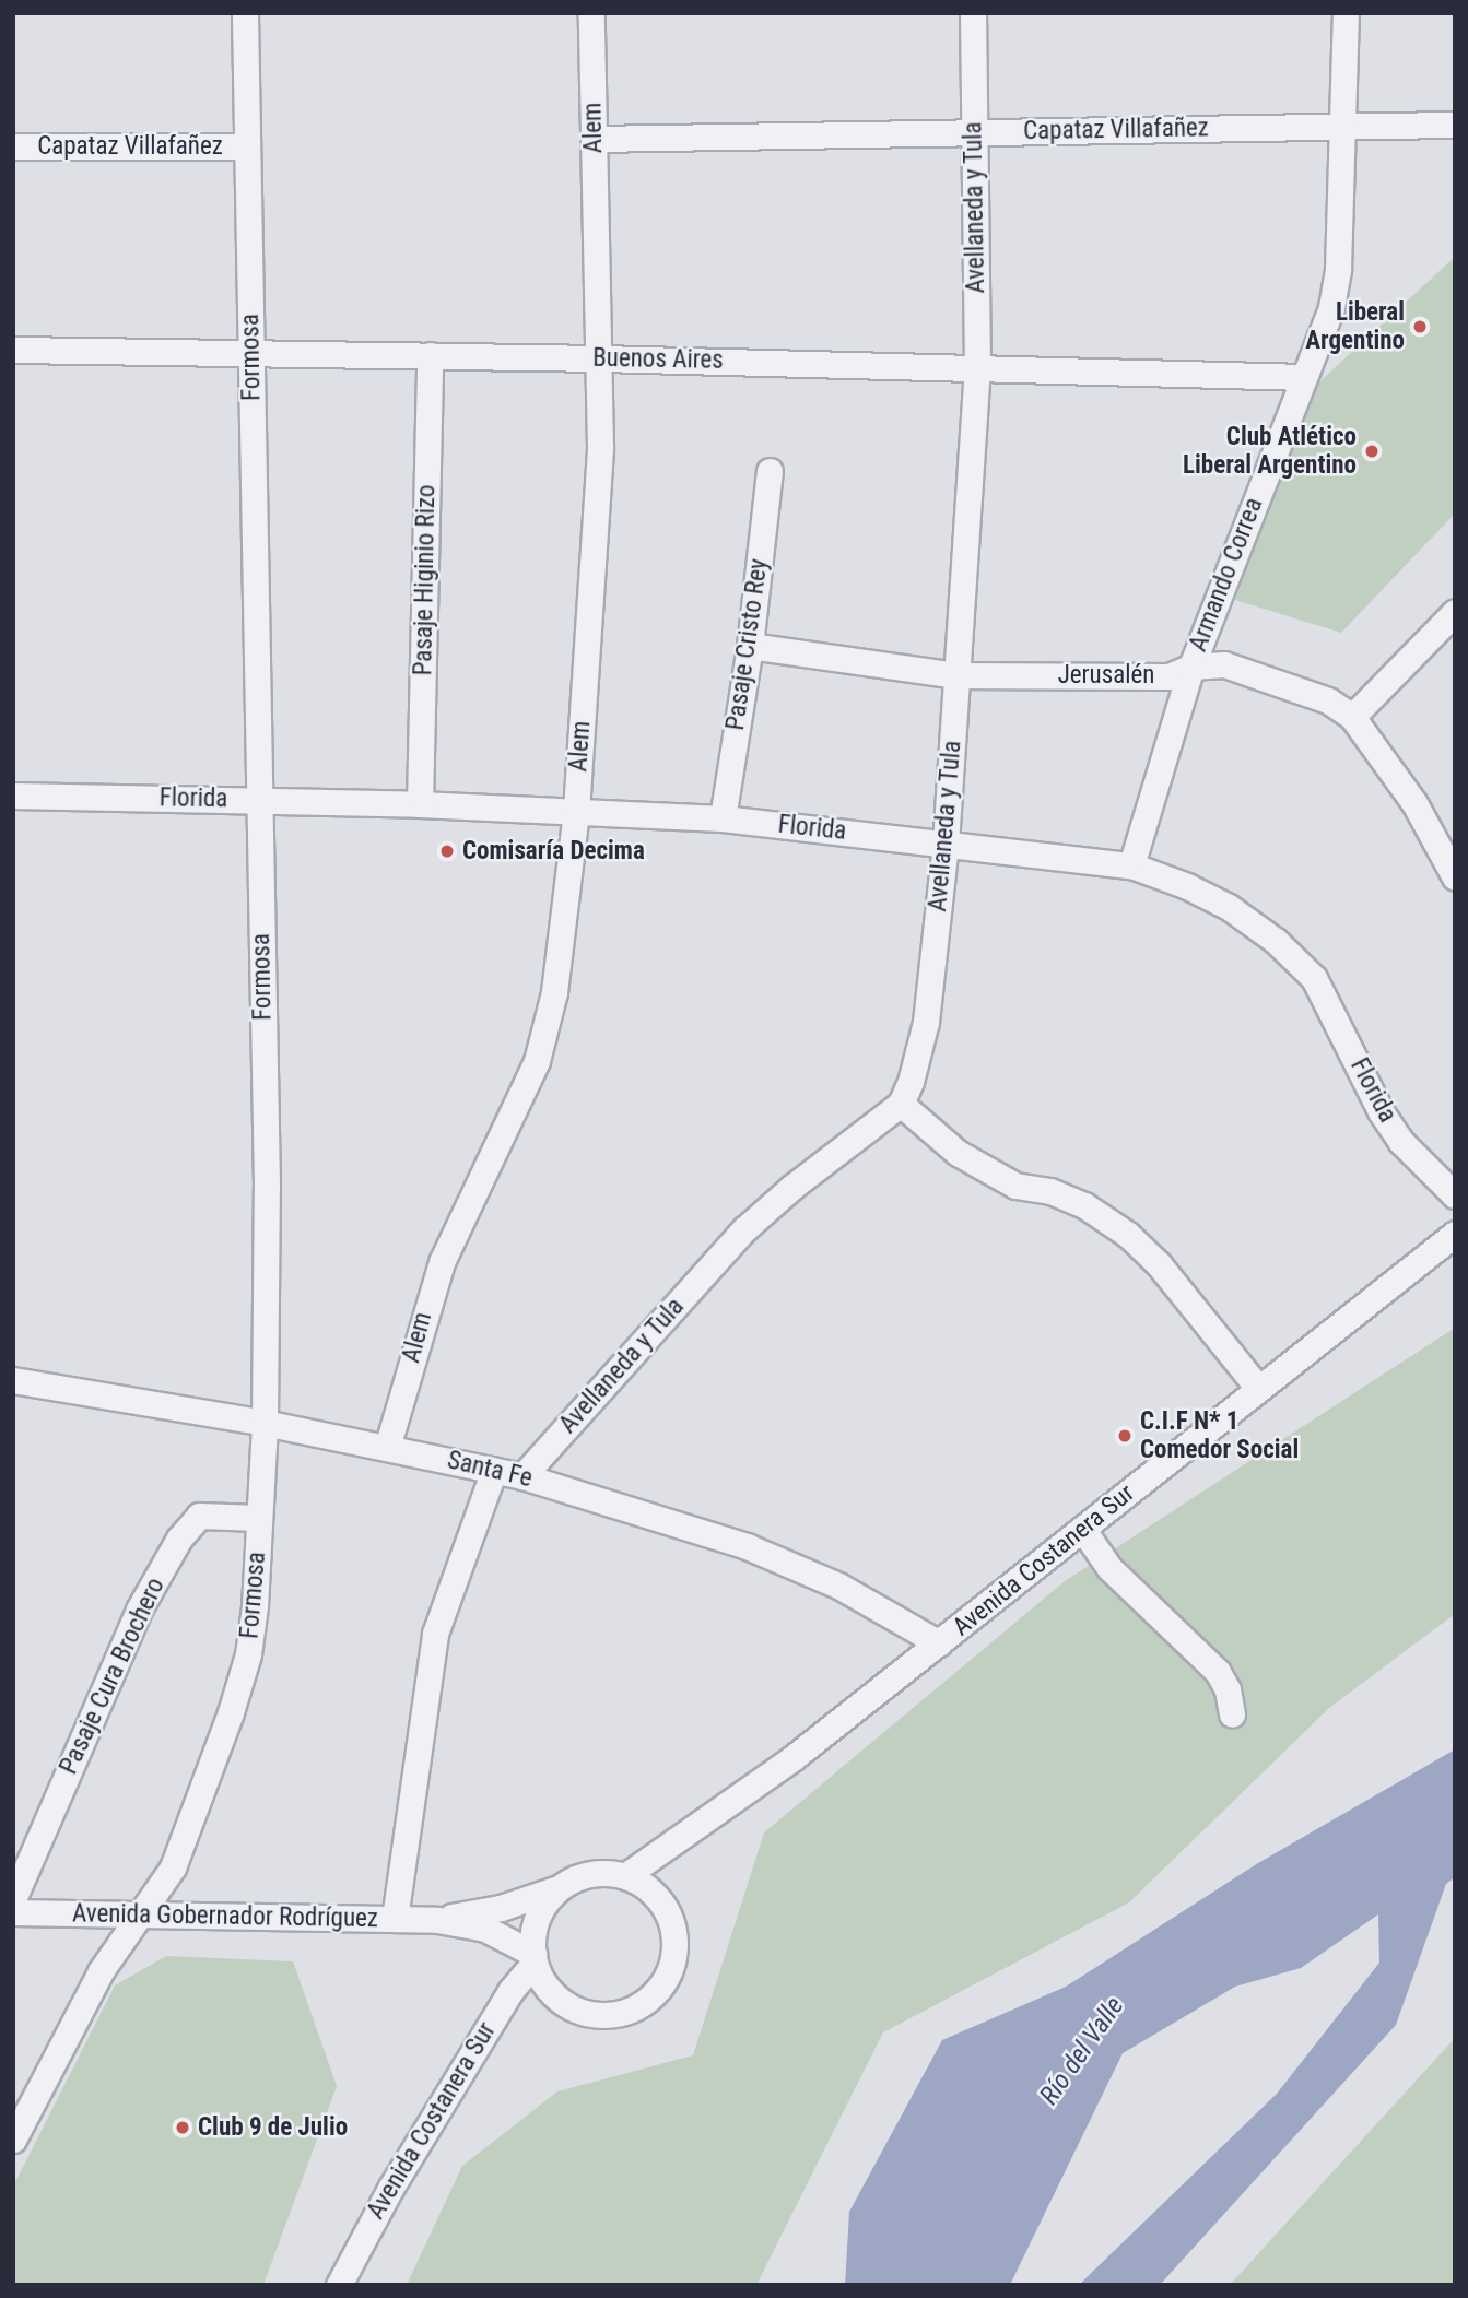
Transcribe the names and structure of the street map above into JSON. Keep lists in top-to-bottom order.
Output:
{
  "streets": {
    "street": [
      "Alem",
      "Capataz Villafañez",
      "Avellaneda y Tula",
      "Formosa",
      "Buenos Aires",
      "Armando Correa",
      "Pasaje Higinio Rizo",
      "Pasaje Cristo Rey",
      "Jerusalén",
      "Florida",
      "Santa Fe",
      "Avenida Costanera Sur",
      "Pasaje Cura Brochero",
      "Avenida Gobernador Rodríguez"
    ]
  },
  "crossings": [
    ["Alem", "Capataz Villafañez"],
    ["Alem", "Buenos Aires"],
    ["Alem", "Florida"],
    ["Alem", "Santa Fe"],
    ["Capataz Villafañez", "Avellaneda y Tula"],
    ["Capataz Villafañez", "Formosa"],
    ["Capataz Villafañez", "Armando Correa"],
    ["Avellaneda y Tula", "Buenos Aires"],
    ["Avellaneda y Tula", "Jerusalén"],
    ["Avellaneda y Tula", "Florida"],
    ["Avellaneda y Tula", "Santa Fe"],
    ["Formosa", "Buenos Aires"],
    ["Formosa", "Florida"],
    ["Formosa", "Santa Fe"],
    ["Formosa", "Pasaje Cura Brochero"],
    ["Formosa", "Avenida Gobernador Rodríguez"],
    ["Buenos Aires", "Armando Correa"],
    ["Buenos Aires", "Pasaje Higinio Rizo"],
    ["Armando Correa", "Jerusalén"],
    ["Armando Correa", "Florida"],
    ["Pasaje Higinio Rizo", "Florida"],
    ["Pasaje Cristo Rey", "Jerusalén"],
    ["Pasaje Cristo Rey", "Florida"],
    ["Santa Fe", "Avenida Costanera Sur"],
    ["Avenida Costanera Sur", "Avenida Gobernador Rodríguez"]
  ],
  "water": ["Río del Valle"],
  "places": [
    "Liberal Argentino",
    "Club Atlético Liberal Argentino",
    "Comisaría Decima",
    "C.I.F N* 1 Comedor Social",
    "Club 9 de Julio"
  ]
}
